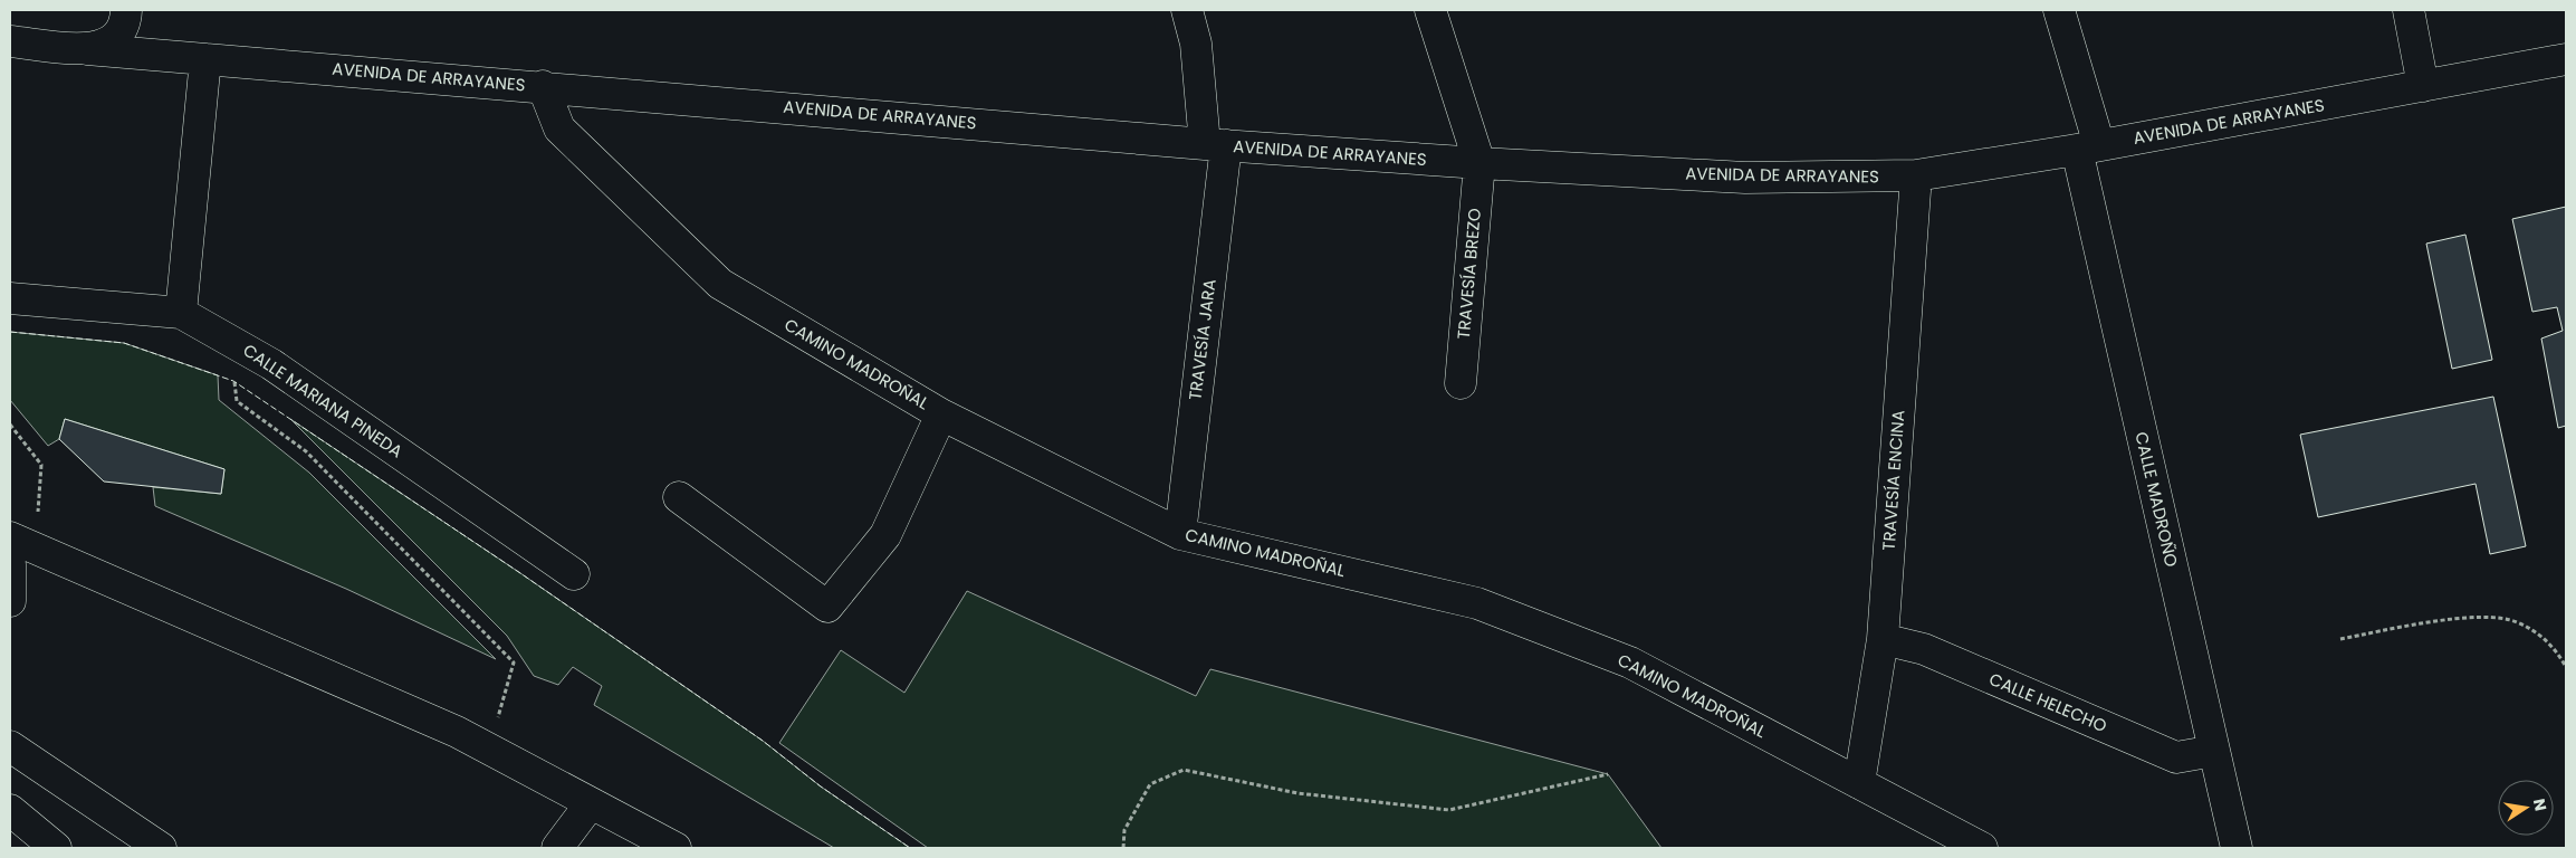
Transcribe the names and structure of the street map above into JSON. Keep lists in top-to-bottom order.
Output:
{
  "streets": {
    "street": [
      "AVENIDA DE ARRAYANES",
      "TRAVESÍA BREZO",
      "TRAVESÍA JARA",
      "CAMINO MADROÑAL",
      "CALLE MARIANA PINEDA",
      "TRAVESÍA ENCINA",
      "CALLE MADROÑO",
      "CALLE HELECHO"
    ]
  },
  "crossings": [
    ["AVENIDA DE ARRAYANES", "TRAVESÍA BREZO"],
    ["AVENIDA DE ARRAYANES", "TRAVESÍA JARA"],
    ["AVENIDA DE ARRAYANES", "CAMINO MADROÑAL"],
    ["AVENIDA DE ARRAYANES", "TRAVESÍA ENCINA"],
    ["AVENIDA DE ARRAYANES", "CALLE MADROÑO"],
    ["TRAVESÍA JARA", "CAMINO MADROÑAL"],
    ["CAMINO MADROÑAL", "TRAVESÍA ENCINA"],
    ["TRAVESÍA ENCINA", "CALLE HELECHO"],
    ["CALLE MADROÑO", "CALLE HELECHO"]
  ],
  "north": "right"
}
